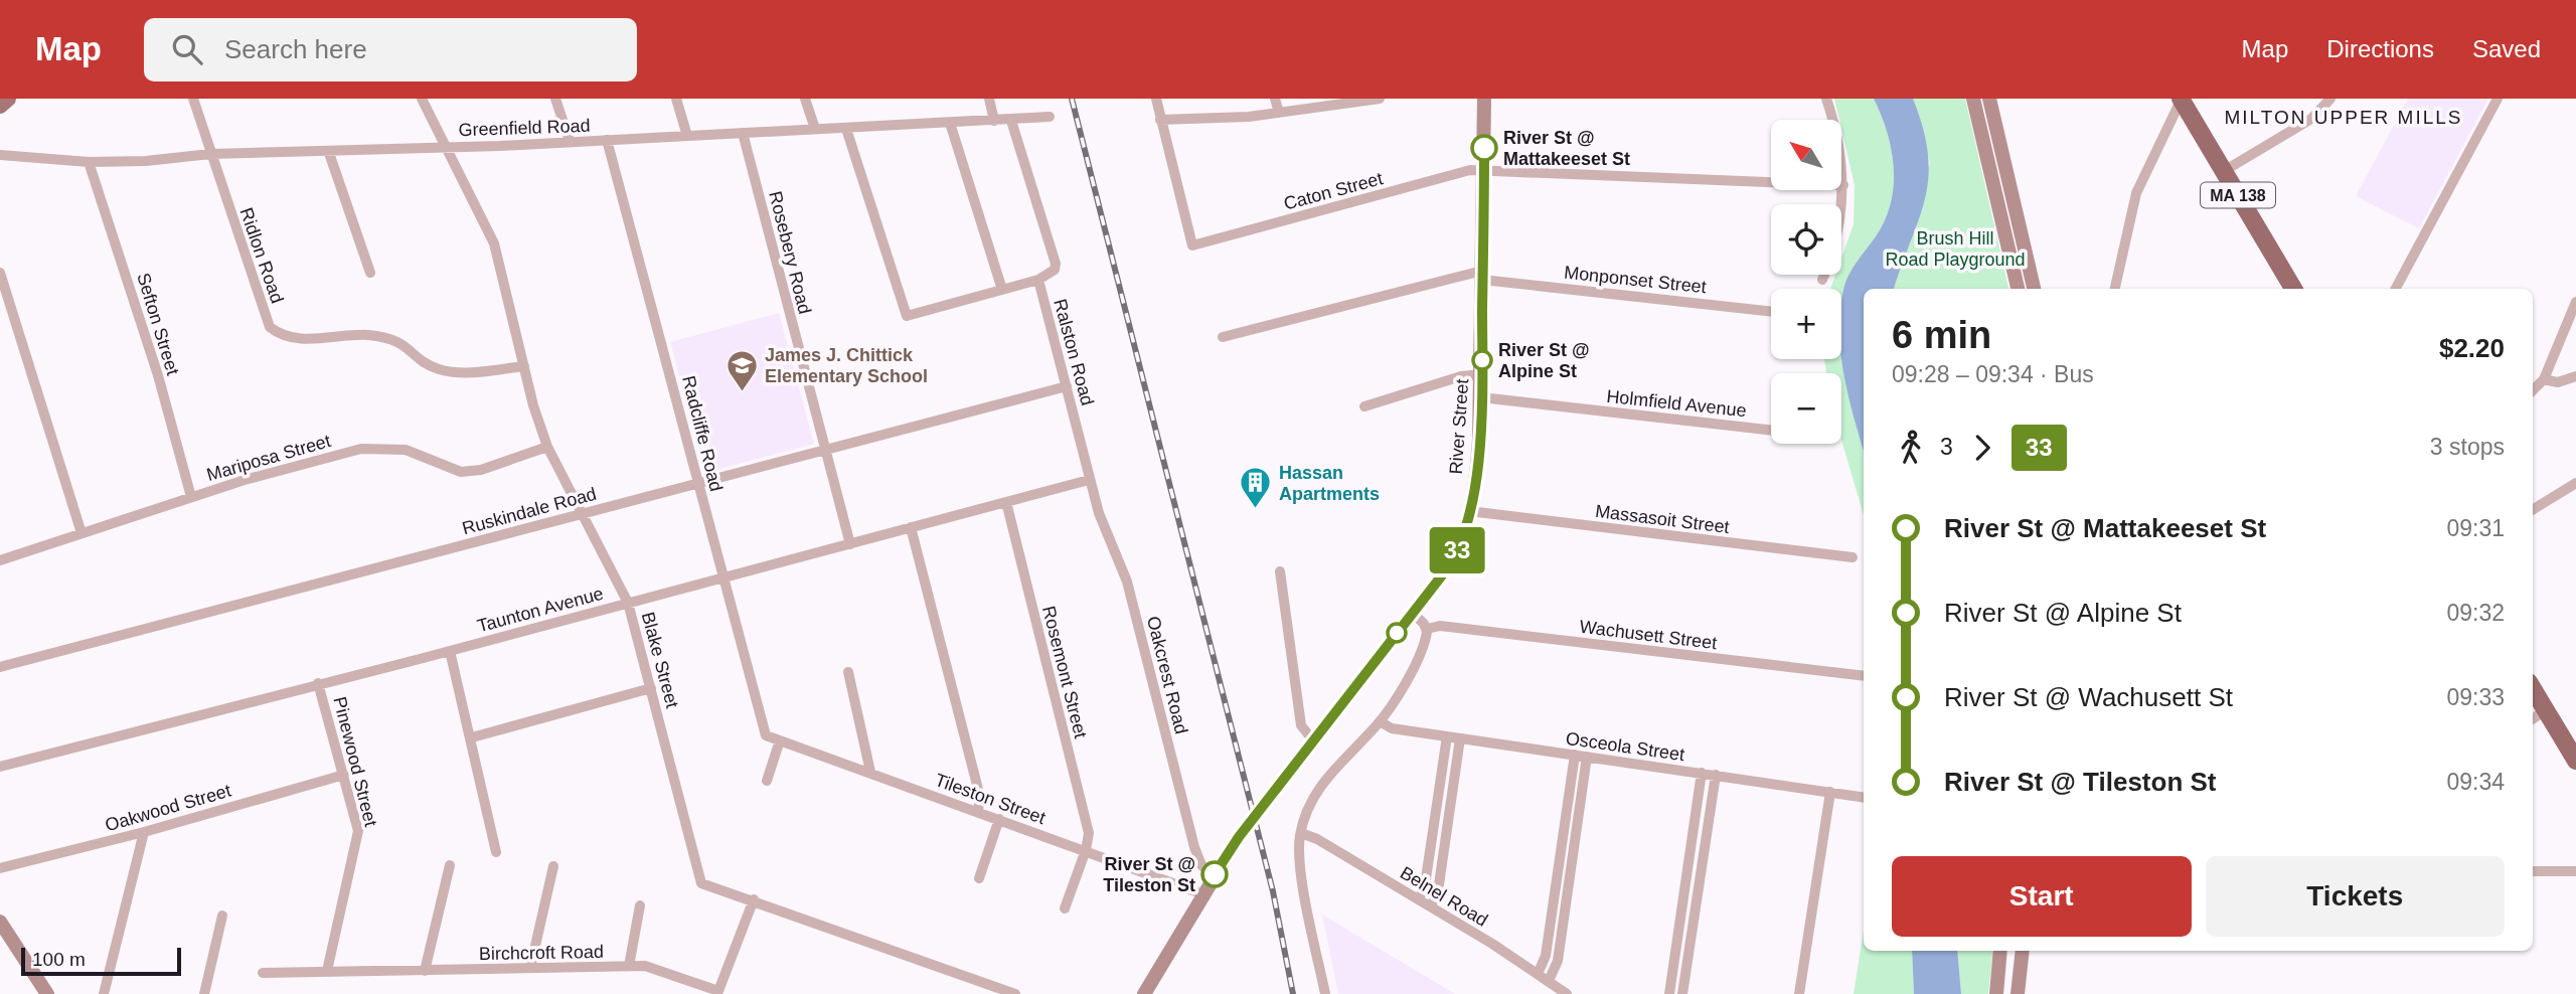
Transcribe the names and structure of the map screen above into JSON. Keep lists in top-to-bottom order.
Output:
{
  "streets": {
    "highway": ["MA 138"],
    "main road": ["River Street"],
    "street": [
      "Greenfield Road",
      "Caton Street",
      "Rosebery Road",
      "Ridlon Road",
      "Monponset Street",
      "Sefton Street",
      "Ralston Road",
      "Holmfield Avenue",
      "Radcliffe Road",
      "Mariposa Street",
      "Ruskindale Road",
      "Massasoit Street",
      "Taunton Avenue",
      "Wachusett Street",
      "Blake Street",
      "Rosemont Street",
      "Oakcrest Road",
      "Osceola Street",
      "Pinewood Street",
      "Tileston Street",
      "Oakwood Street",
      "Belnel Road",
      "Birchcroft Road"
    ]
  },
  "crossings": [
    ["Greenfield Road", "Rosebery Road"],
    ["Greenfield Road", "Ridlon Road"],
    ["Greenfield Road", "Sefton Street"],
    ["Greenfield Road", "Ralston Road"],
    ["Greenfield Road", "Radcliffe Road"],
    ["Greenfield Road", "Blake Street"],
    ["Caton Street", "River Street"],
    ["Rosebery Road", "Ruskindale Road"],
    ["Rosebery Road", "Taunton Avenue"],
    ["Ridlon Road", "Blake Street"],
    ["Monponset Street", "River Street"],
    ["Sefton Street", "Mariposa Street"],
    ["Ralston Road", "Ruskindale Road"],
    ["Ralston Road", "Taunton Avenue"],
    ["Ralston Road", "Oakcrest Road"],
    ["Holmfield Avenue", "River Street"],
    ["River Street", "Massasoit Street"],
    ["River Street", "Oakcrest Road"],
    ["River Street", "Tileston Street"],
    ["Radcliffe Road", "Ruskindale Road"],
    ["Radcliffe Road", "Taunton Avenue"],
    ["Radcliffe Road", "Tileston Street"],
    ["Mariposa Street", "Blake Street"],
    ["Ruskindale Road", "Blake Street"],
    ["Taunton Avenue", "Blake Street"],
    ["Taunton Avenue", "Rosemont Street"],
    ["Taunton Avenue", "Oakcrest Road"],
    ["Taunton Avenue", "Pinewood Street"],
    ["Blake Street", "Birchcroft Road"],
    ["Rosemont Street", "Tileston Street"],
    ["Pinewood Street", "Oakwood Street"],
    ["Pinewood Street", "Birchcroft Road"]
  ],
  "districts": ["MILTON UPPER MILLS"],
  "parks": ["Brush Hill Road Playground"],
  "places": {
    "other": ["River St @ Mattakeeset St", "River St @ Alpine St", "River St @ Tileston St"],
    "school or university": ["James J. Chittick Elementary School"],
    "building": ["Hassan Apartments"]
  },
  "lines": ["bus line 33"],
  "scale_bar": "100 m",
  "north": "top left",
  "page": {
    "header": "Map",
    "search": "Search here",
    "nav": ["Map", "Directions", "Saved"],
    "on_map": "33",
    "map_buttons": ["+", "−"],
    "heading": ["6 min", "09:28 – 09:34 · Bus", "$2.20"],
    "legs": ["3", "33", "3 stops"],
    "list": [
      {
        "name": "River St @ Mattakeeset St",
        "value": "09:31"
      },
      {
        "name": "River St @ Alpine St",
        "value": "09:32"
      },
      {
        "name": "River St @ Wachusett St",
        "value": "09:33"
      },
      {
        "name": "River St @ Tileston St",
        "value": "09:34"
      }
    ],
    "buttons": ["Start", "Tickets"],
    "scale": "100 m"
  }
}
